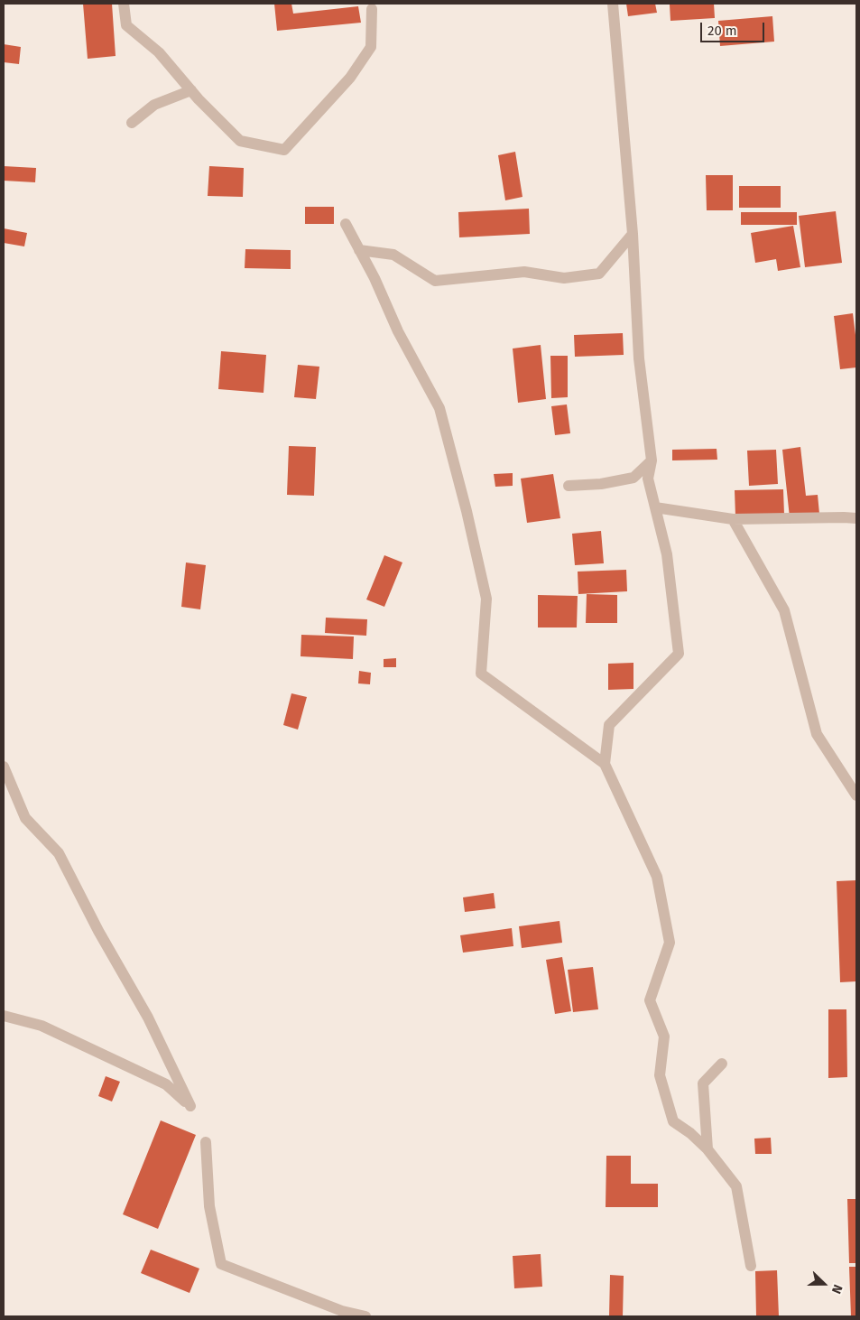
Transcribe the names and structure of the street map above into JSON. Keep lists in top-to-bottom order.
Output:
{
  "scale_bar": "20 m",
  "north": "right"
}
